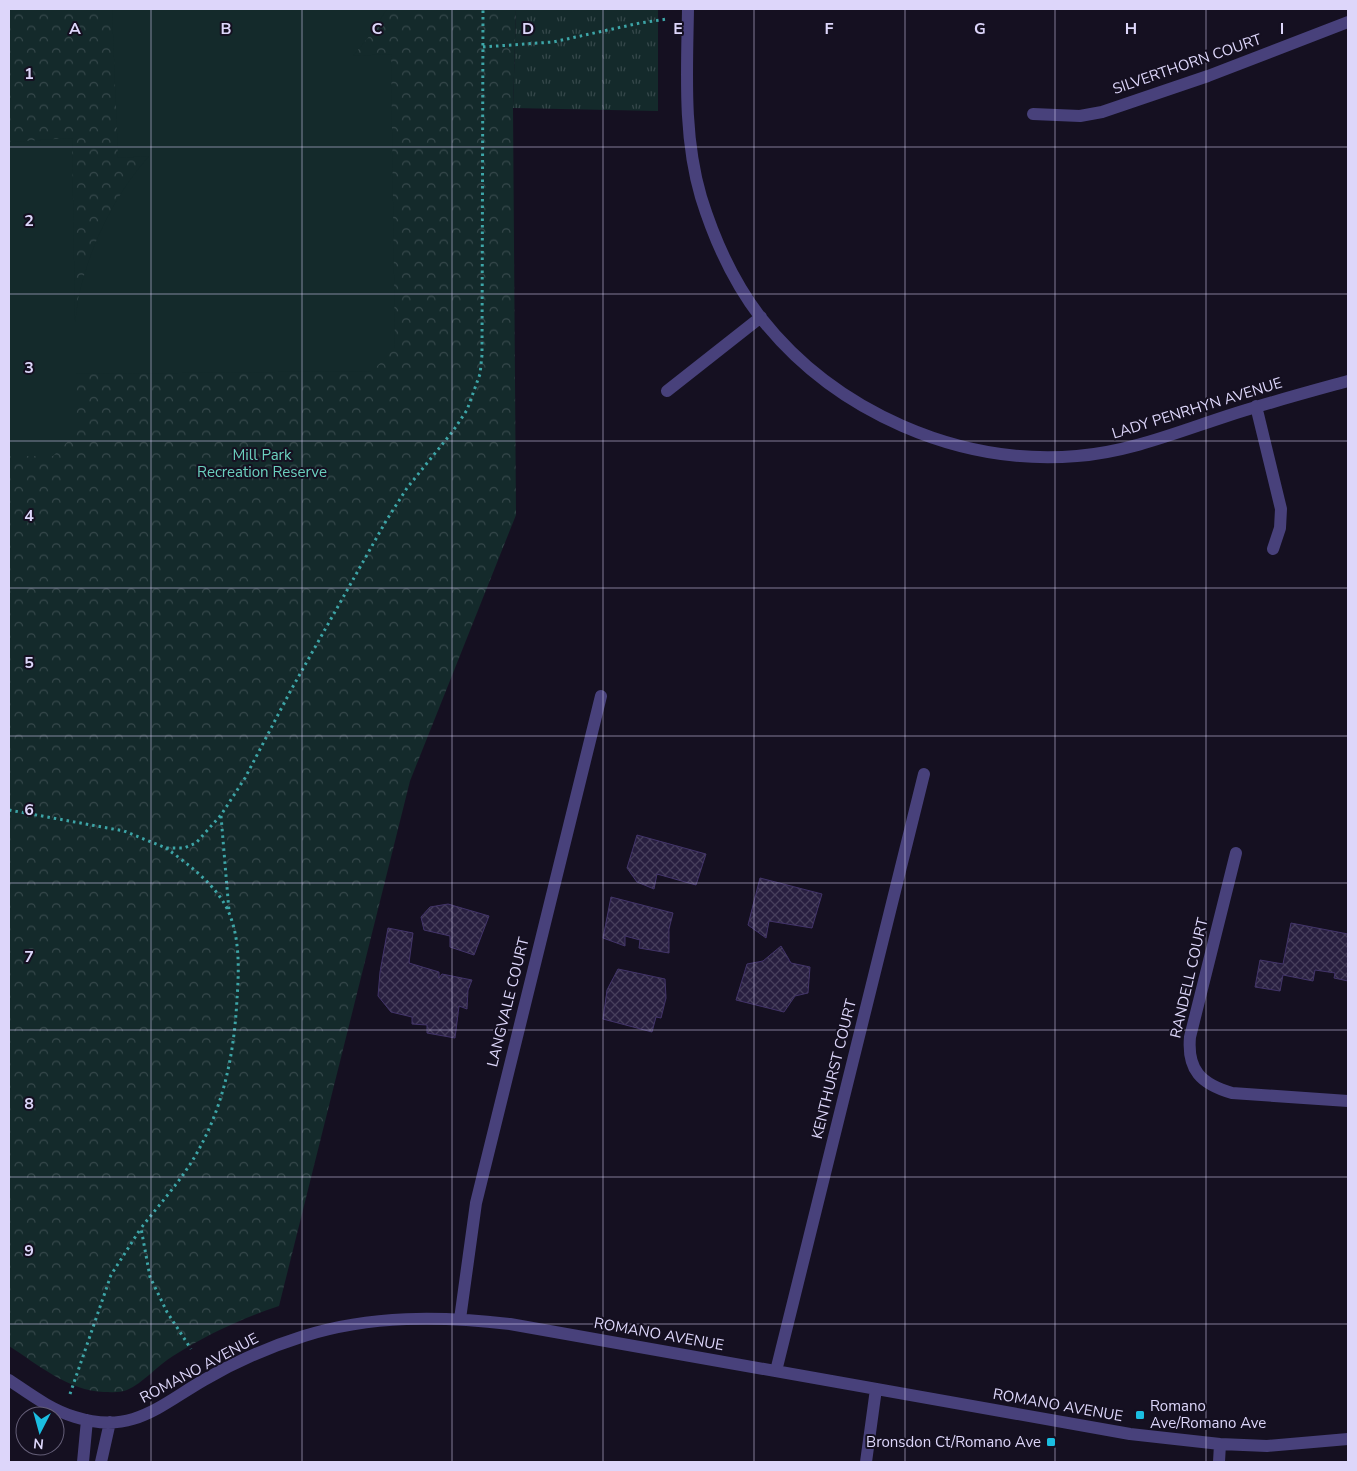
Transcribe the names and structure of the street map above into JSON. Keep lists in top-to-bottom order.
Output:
{
  "streets": {
    "street": [
      "SILVERTHORN COURT",
      "LADY PENRHYN AVENUE",
      "RANDELL COURT",
      "LANGVALE COURT",
      "KENTHURST COURT",
      "ROMANO AVENUE"
    ]
  },
  "crossings": [
    ["LANGVALE COURT", "ROMANO AVENUE"],
    ["KENTHURST COURT", "ROMANO AVENUE"]
  ],
  "parks": ["Mill Park Recreation Reserve"],
  "places": {
    "transit": ["Romano Ave/Romano Ave", "Bronsdon Ct/Romano Ave"]
  },
  "north": "bottom",
  "grid": {
    "columns": [
      "A",
      "B",
      "C",
      "D",
      "E",
      "F",
      "G",
      "H",
      "I"
    ],
    "rows": [
      "1",
      "2",
      "3",
      "4",
      "5",
      "6",
      "7",
      "8",
      "9"
    ]
  }
}
